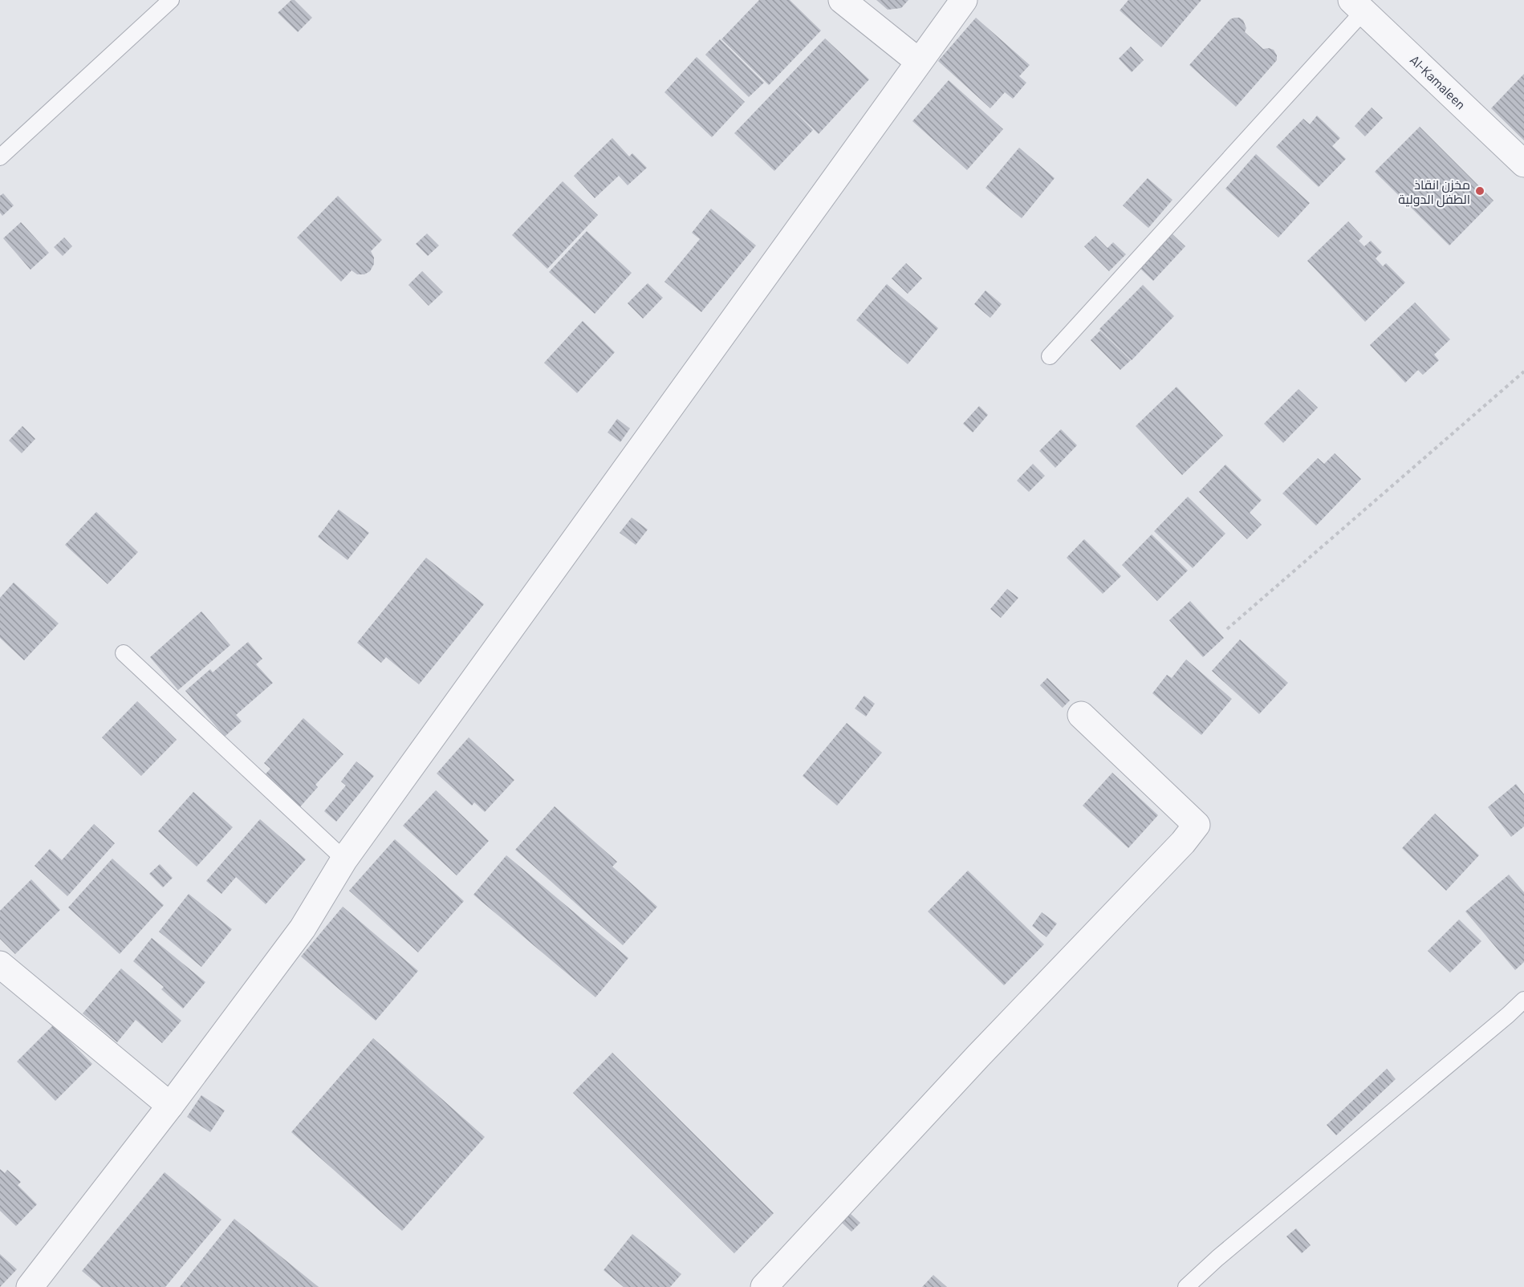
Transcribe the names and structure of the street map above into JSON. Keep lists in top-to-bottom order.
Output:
{
  "streets": {
    "street": ["Al-Kamaleen"]
  },
  "places": ["مخزن انقاذ الطفل الدولية"]
}
